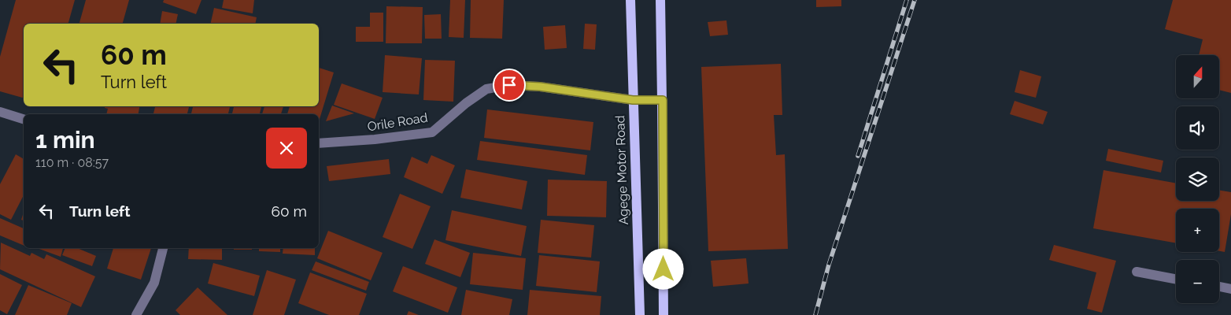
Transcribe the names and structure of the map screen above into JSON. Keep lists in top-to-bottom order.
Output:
{
  "streets": {
    "main road": ["Agege Motor Road"],
    "street": ["Orile Road"]
  },
  "crossings": [
    ["Orile Road", "Agege Motor Road"]
  ],
  "north": "top",
  "page": {
    "turn": ["60 m", "Turn left"],
    "map_buttons": ["+", "−"],
    "heading": ["1 min", "110 m · 08:57"],
    "list": [
      {
        "name": "Turn left",
        "value": "60 m"
      }
    ]
  }
}
